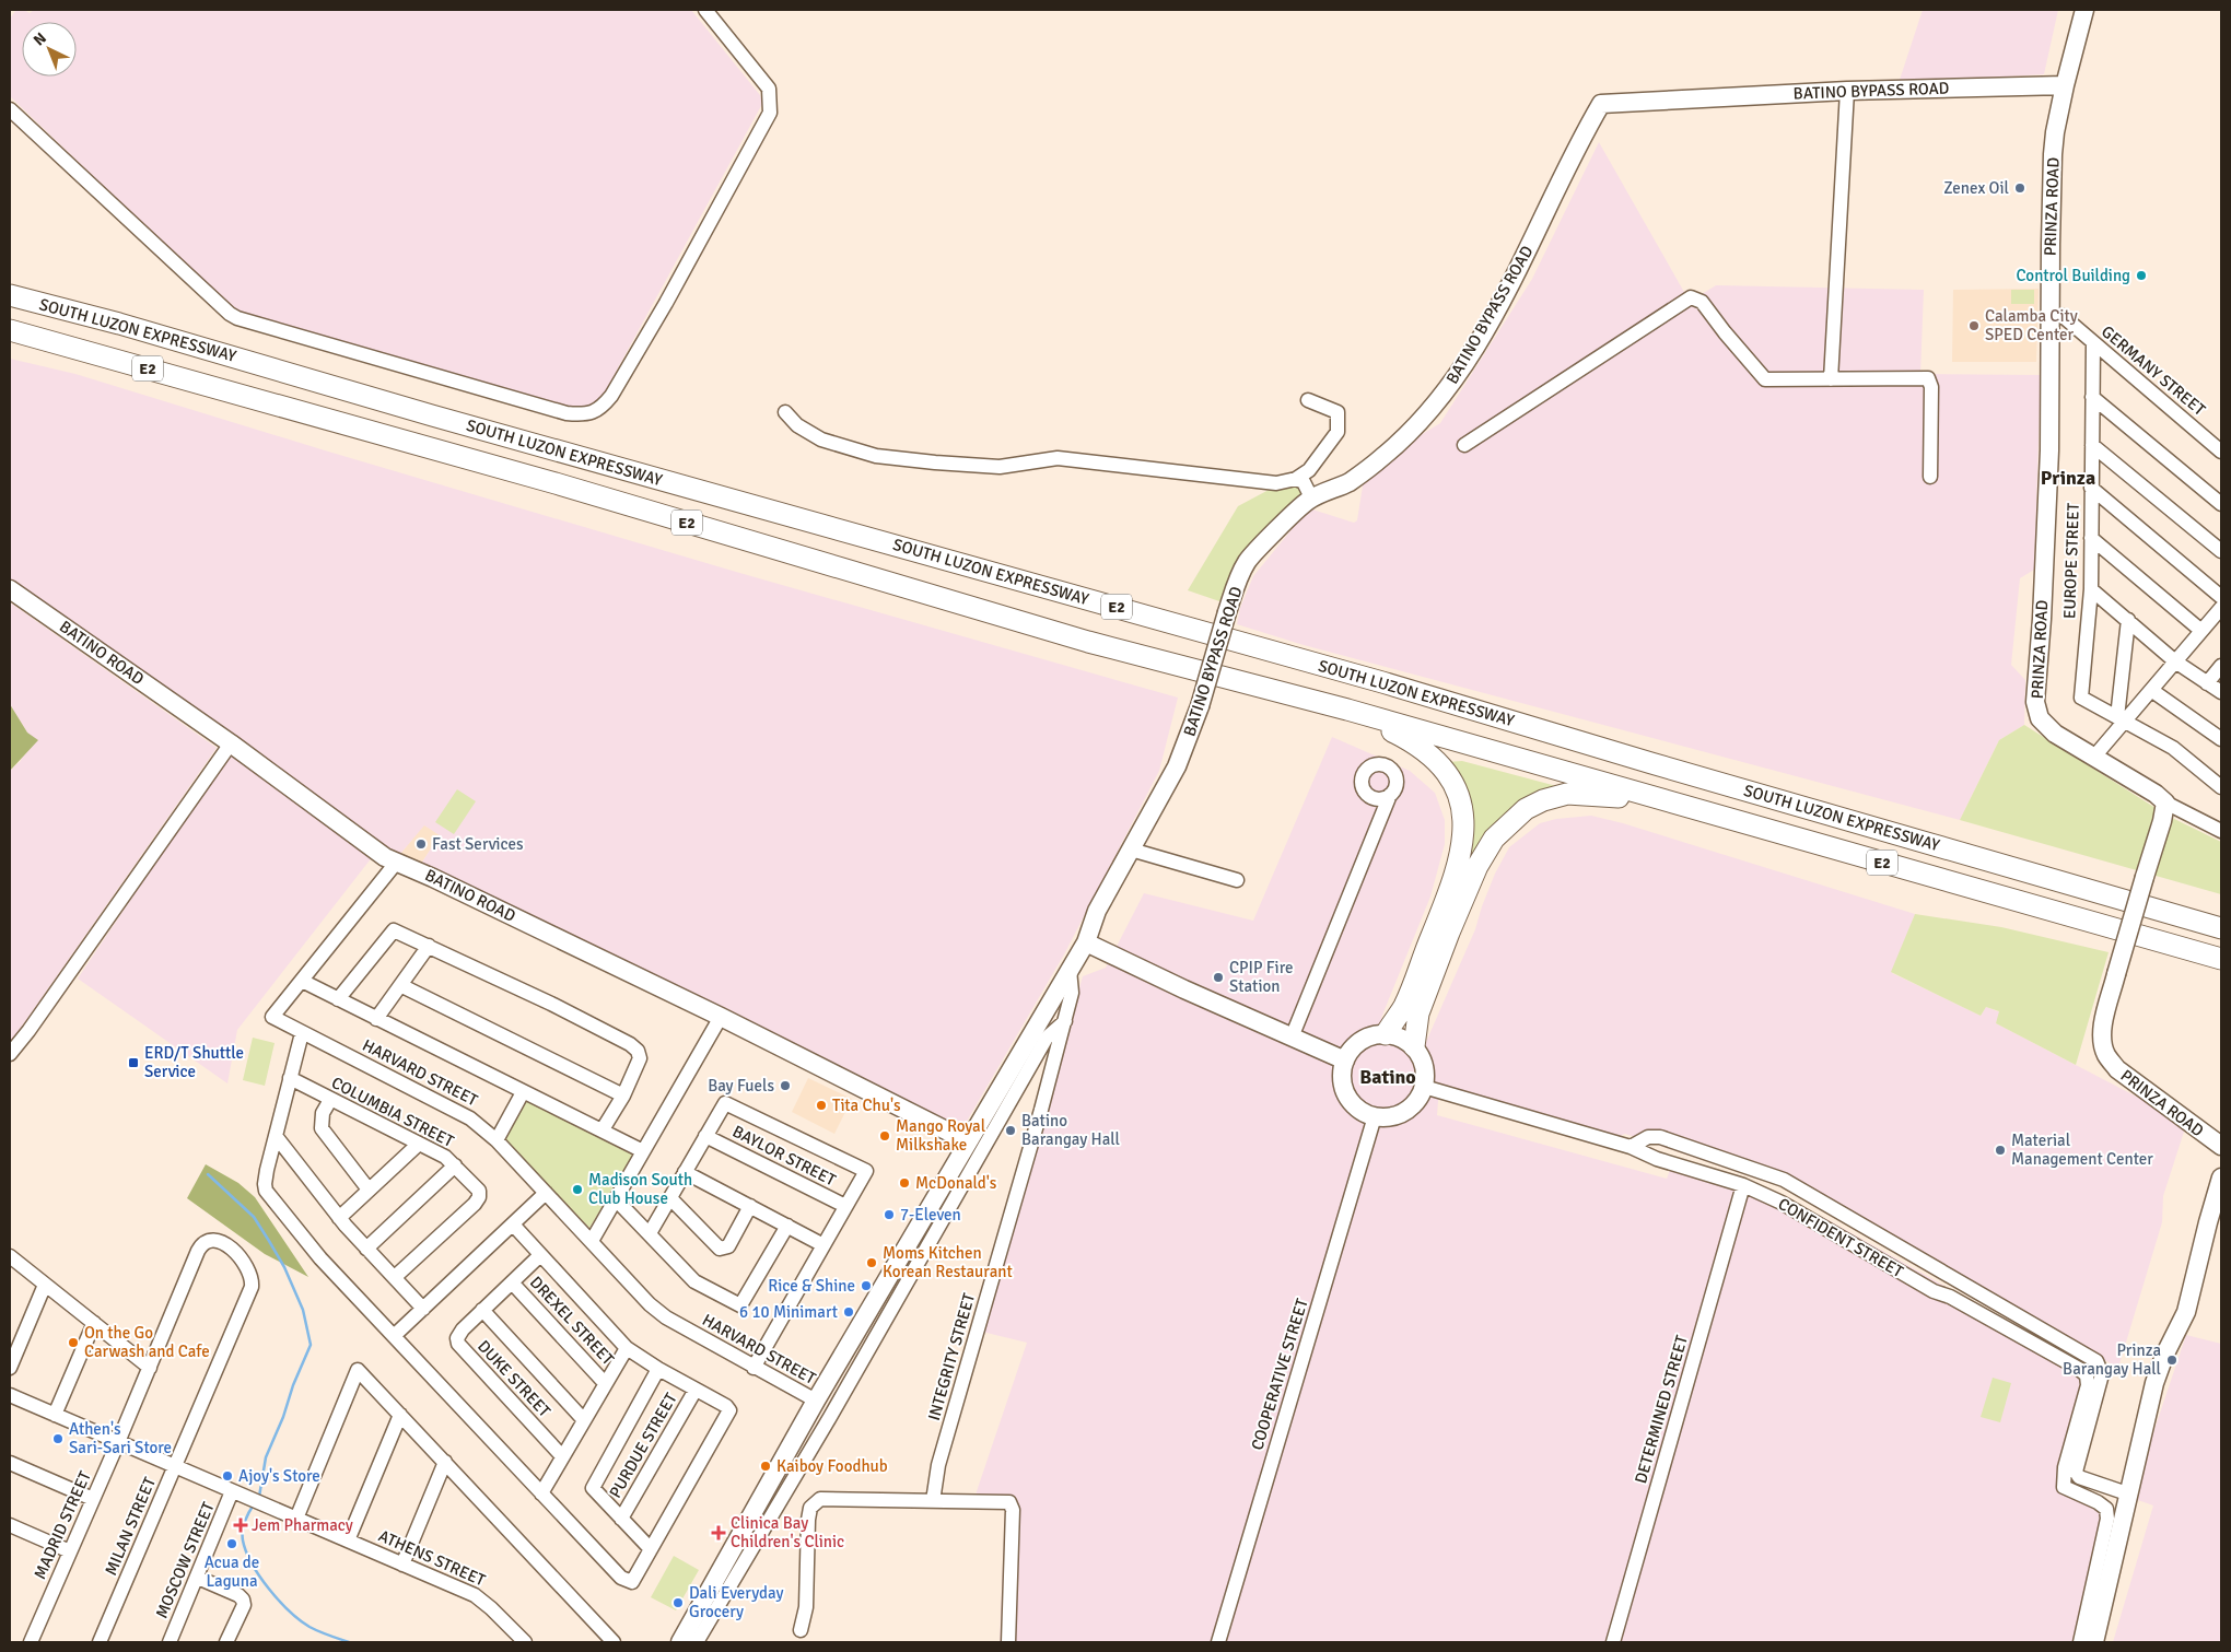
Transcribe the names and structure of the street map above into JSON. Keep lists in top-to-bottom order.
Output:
{
  "streets": {
    "highway": ["SOUTH LUZON EXPRESSWAY", "E2"],
    "main road": ["BATINO BYPASS ROAD", "PRINZA ROAD", "BATINO ROAD"],
    "street": [
      "GERMANY STREET",
      "EUROPE STREET",
      "HARVARD STREET",
      "COLUMBIA STREET",
      "BAYLOR STREET",
      "CONFIDENT STREET",
      "DREXEL STREET",
      "INTEGRITY STREET",
      "COOPERATIVE STREET",
      "DUKE STREET",
      "DETERMINED STREET",
      "PURDUE STREET",
      "MADRID STREET",
      "MILAN STREET",
      "ATHENS STREET",
      "MOSCOW STREET"
    ]
  },
  "crossings": [
    ["BATINO BYPASS ROAD", "PRINZA ROAD"],
    ["BATINO BYPASS ROAD", "BATINO ROAD"],
    ["BATINO BYPASS ROAD", "HARVARD STREET"],
    ["BATINO BYPASS ROAD", "INTEGRITY STREET"],
    ["GERMANY STREET", "EUROPE STREET"],
    ["CONFIDENT STREET", "COOPERATIVE STREET"],
    ["CONFIDENT STREET", "DETERMINED STREET"],
    ["DREXEL STREET", "DUKE STREET"],
    ["MADRID STREET", "MILAN STREET"],
    ["MADRID STREET", "ATHENS STREET"],
    ["MILAN STREET", "ATHENS STREET"],
    ["ATHENS STREET", "MOSCOW STREET"]
  ],
  "districts": ["Prinza", "Batino"],
  "places": {
    "other": [
      "Zenex Oil",
      "Control Building",
      "Calamba City SPED Center",
      "Fast Services",
      "CPIP Fire Station",
      "Bay Fuels",
      "Tita Chu's",
      "Batino Barangay Hall",
      "Mango Royal Milkshake",
      "Material Management Center",
      "McDonald's",
      "Madison South Club House",
      "7-Eleven",
      "Moms Kitchen Korean Restaurant",
      "Rice & Shine",
      "6 10 Minimart",
      "On the Go Carwash and Cafe",
      "Prinza Barangay Hall",
      "Athen's Sari-Sari Store",
      "Kaiboy Foodhub",
      "Ajoy's Store",
      "Acua de Laguna",
      "Dali Everyday Grocery"
    ],
    "transit": ["ERD/T Shuttle Service"],
    "health": ["Jem Pharmacy", "Clinica Bay Children's Clinic"]
  },
  "north": "top left"
}
